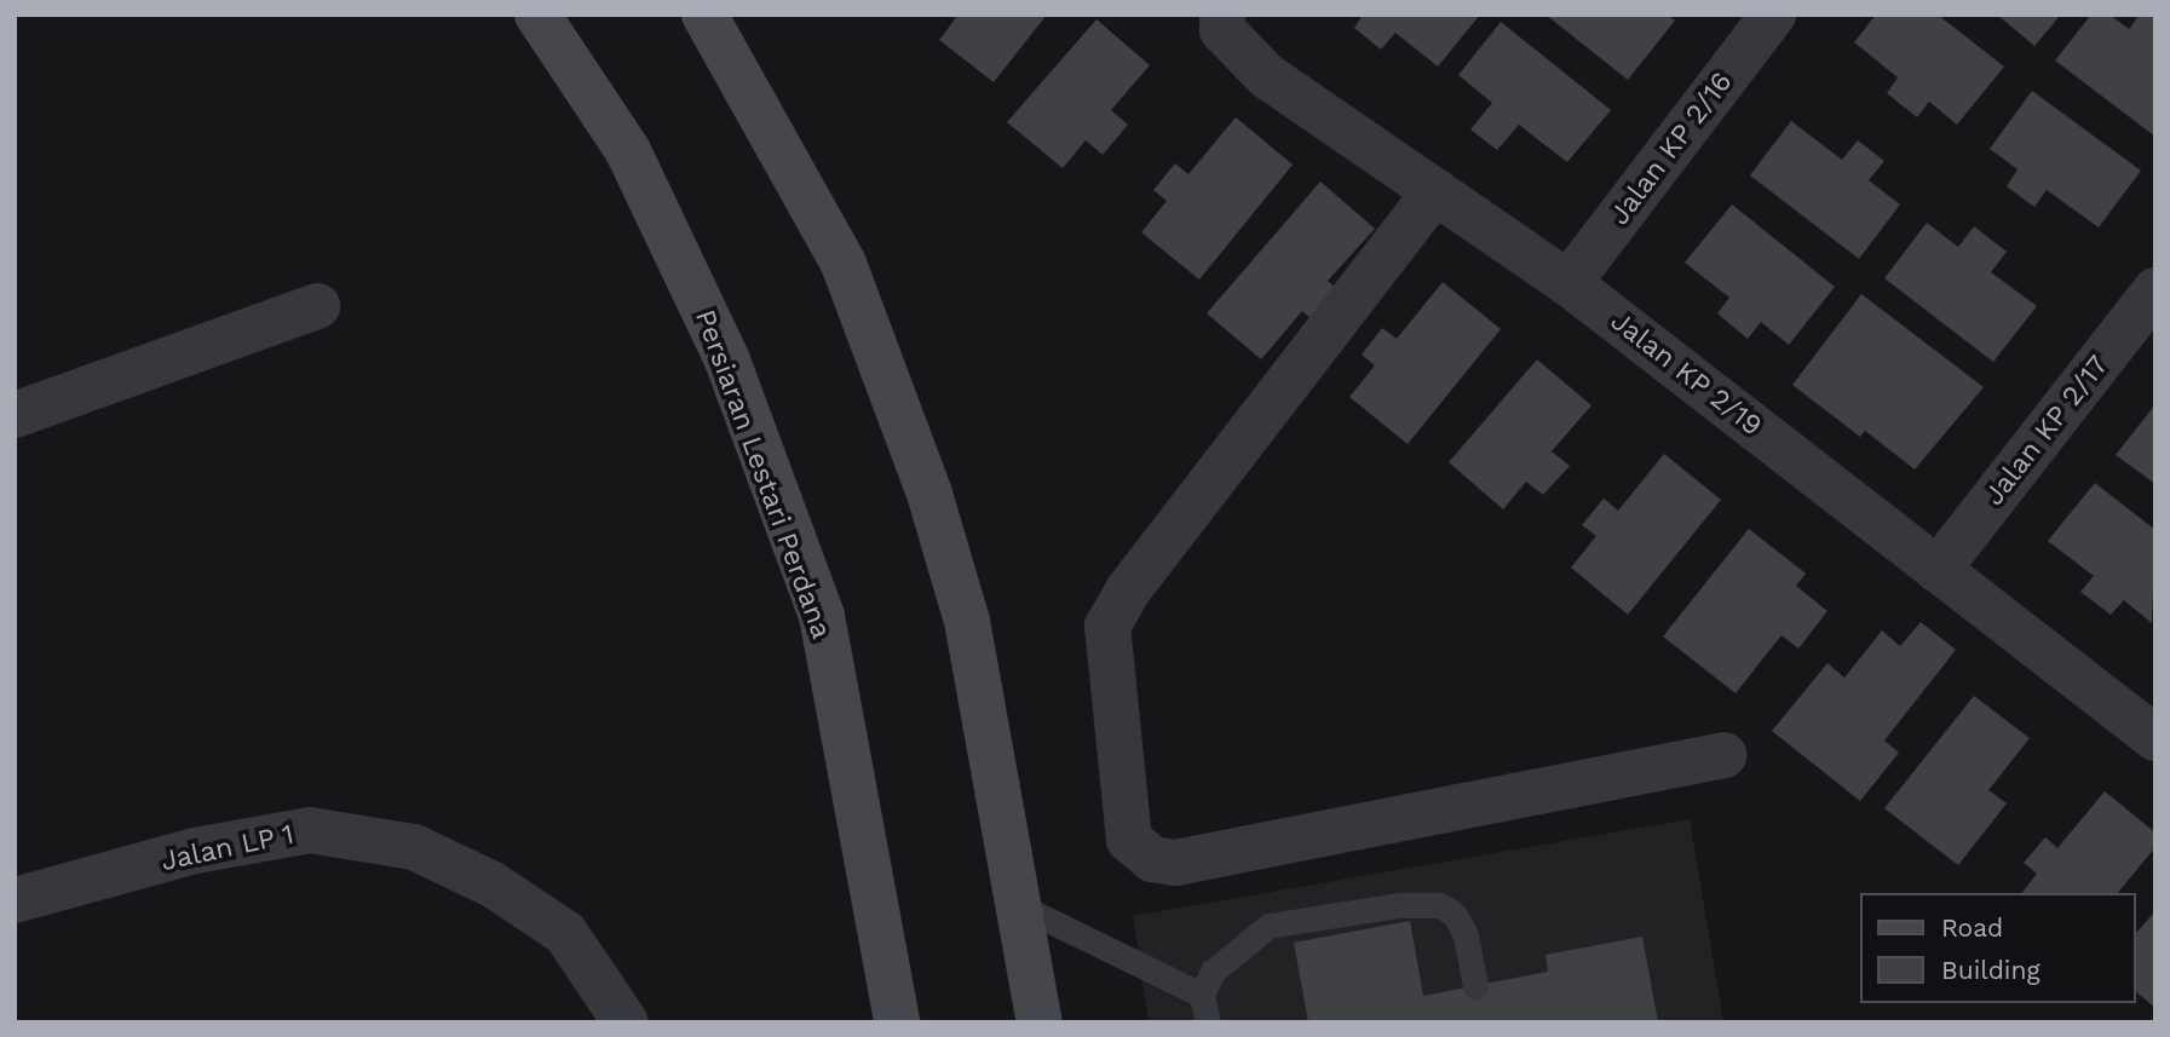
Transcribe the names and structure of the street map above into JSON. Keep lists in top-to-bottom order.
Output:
{
  "streets": {
    "main road": ["Persiaran Lestari Perdana"],
    "street": [
      "Jalan KP 2/16",
      "Jalan KP 2/19",
      "Jalan KP 2/17",
      "Jalan LP 1"
    ]
  },
  "crossings": [
    ["Jalan KP 2/16", "Jalan KP 2/19"],
    ["Jalan KP 2/19", "Jalan KP 2/17"]
  ],
  "legend": ["Road", "Building"]
}
